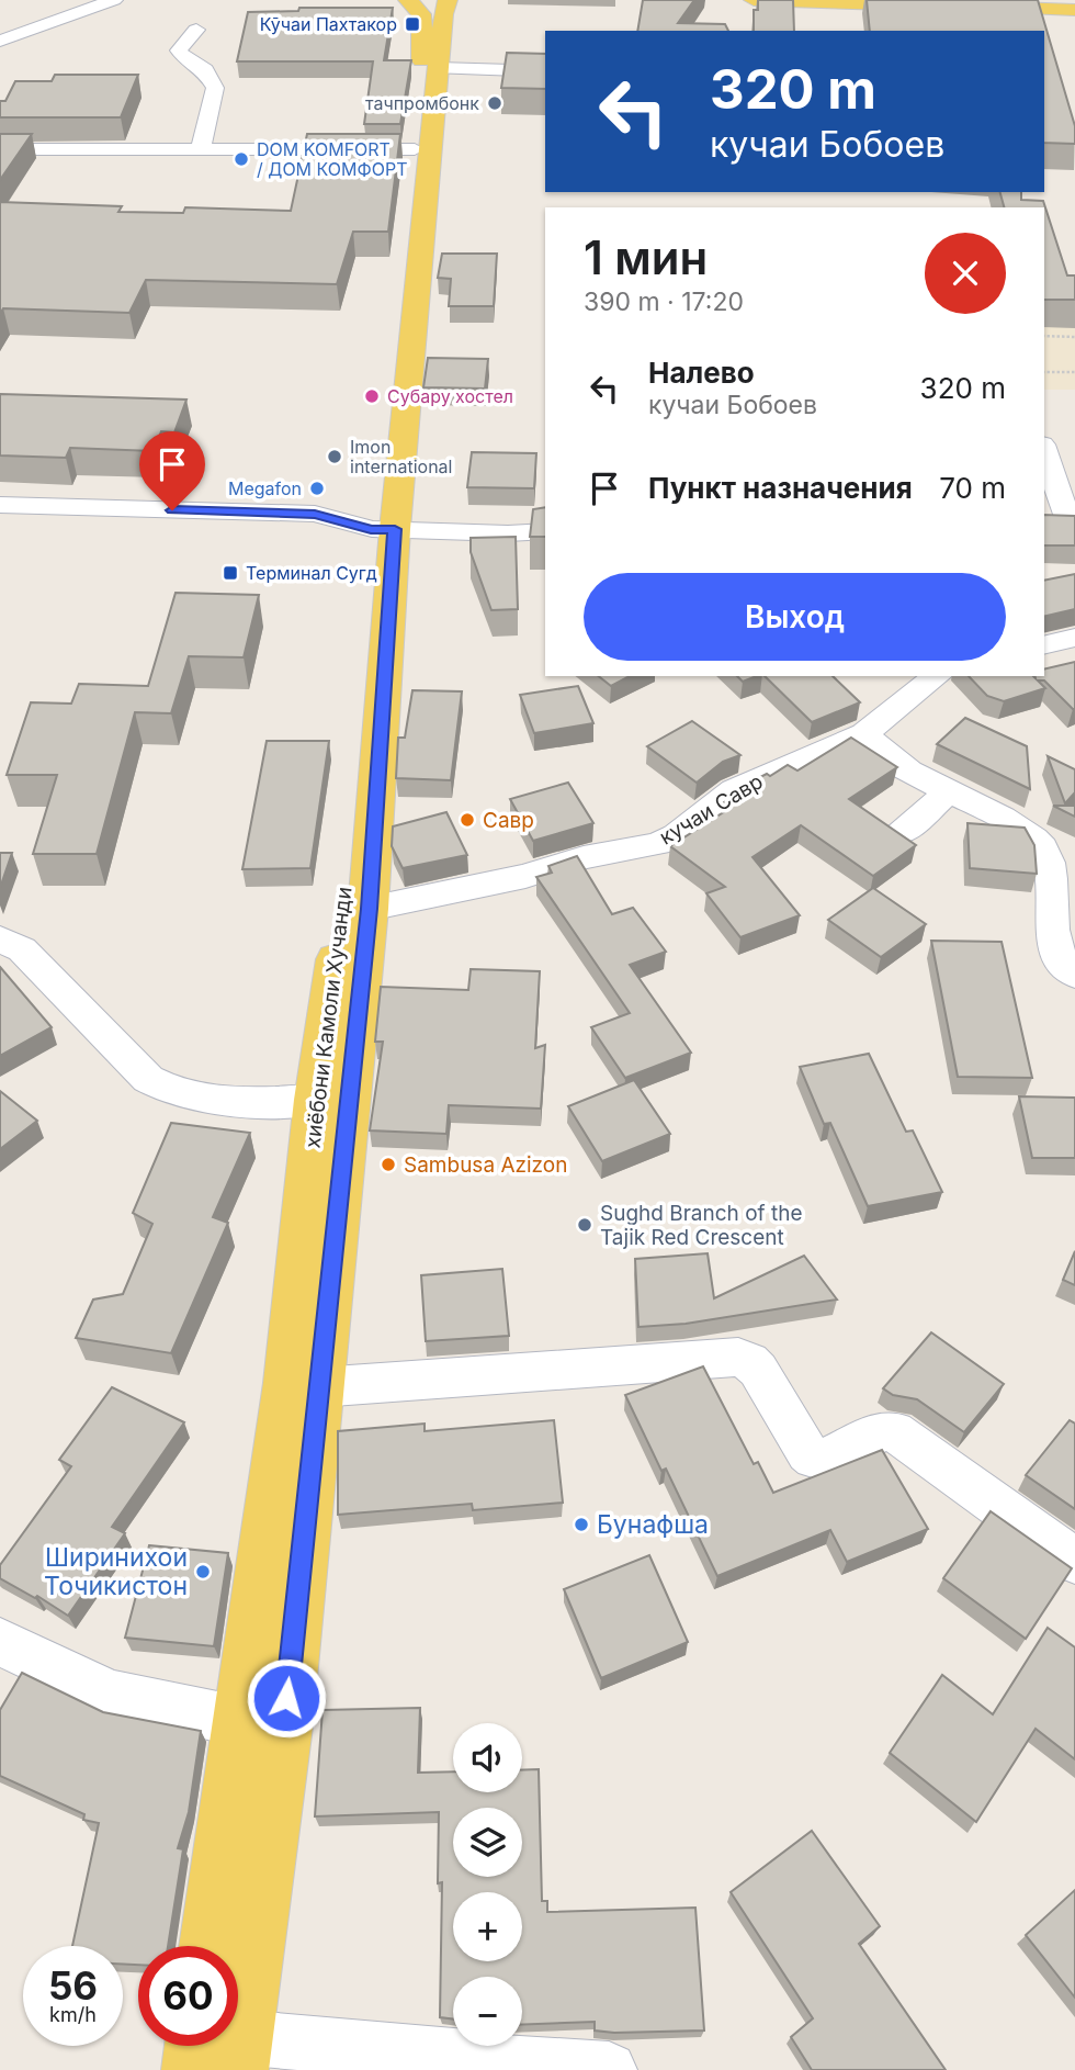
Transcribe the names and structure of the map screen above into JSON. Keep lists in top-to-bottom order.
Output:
{
  "streets": {
    "main road": ["хиёбони Камоли Хучанди"],
    "street": ["кучаи Савр"]
  },
  "places": {
    "transit": ["Кӯчаи Пахтакор", "Терминал Сугд"],
    "other": [
      "тачпромбонк",
      "DOM KOMFORT / ДОМ КОМФОРТ",
      "Субару хостел",
      "Imon international",
      "Megafon",
      "Савр",
      "Sambusa Azizon",
      "Sughd Branch of the Tajik Red Crescent",
      "Бунафша",
      "Ширинихои Точикистон"
    ]
  },
  "page": {
    "turn": ["320 m", "кучаи Бобоев"],
    "heading": ["1 мин", "390 m · 17:20"],
    "list": [
      {
        "name": "Налево",
        "note": "кучаи Бобоев",
        "value": "320 m"
      },
      {
        "name": "Пункт назначения",
        "value": "70 m"
      }
    ],
    "buttons": "Выход",
    "map_buttons": ["+", "−"],
    "speed": "56 km/h",
    "limit": "60"
  }
}
